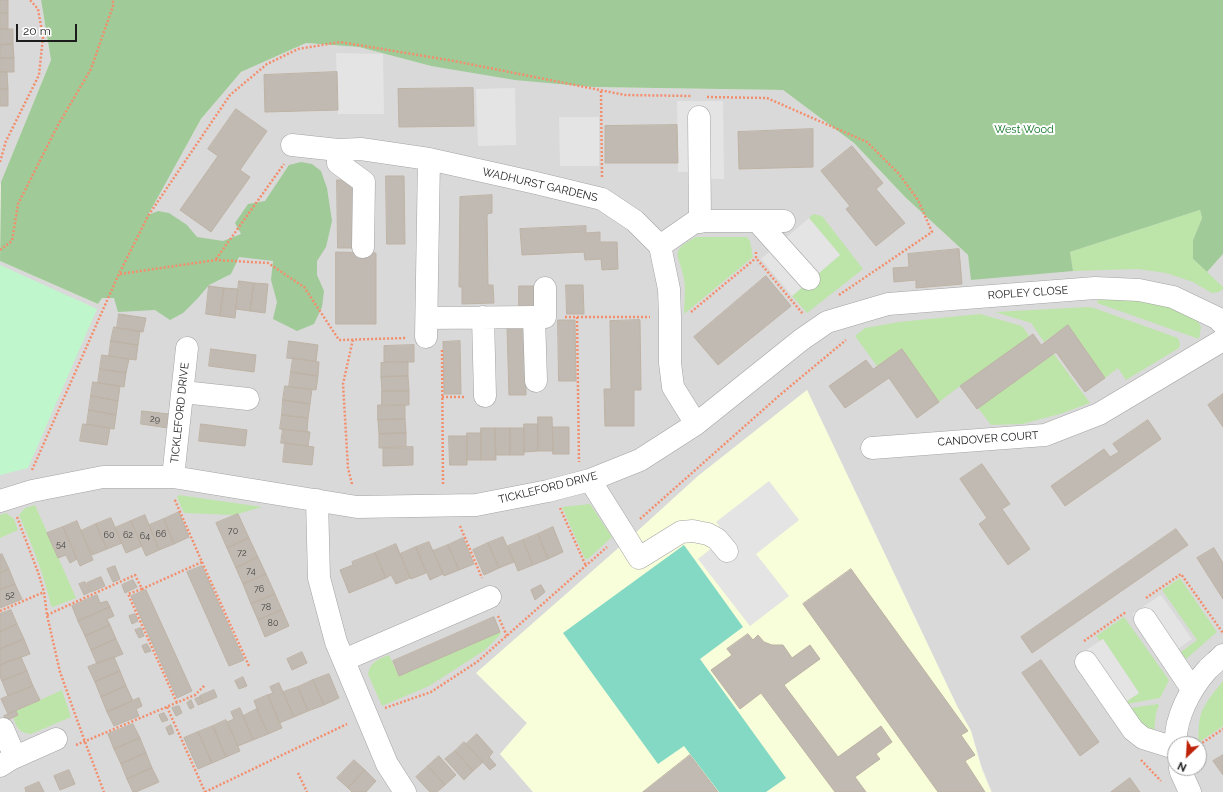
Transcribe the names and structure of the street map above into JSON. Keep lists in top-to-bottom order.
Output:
{
  "streets": {
    "street": [
      "WADHURST GARDENS",
      "ROPLEY CLOSE",
      "TICKLEFORD DRIVE",
      "CANDOVER COURT"
    ]
  },
  "crossings": [
    ["ROPLEY CLOSE", "TICKLEFORD DRIVE"]
  ],
  "parks": ["West Wood"],
  "house_numbers": [
    "29",
    "70",
    "66",
    "60",
    "62",
    "64",
    "54",
    "72",
    "74",
    "76",
    "52",
    "78",
    "80"
  ],
  "scale_bar": "20 m",
  "north": "bottom left"
}
